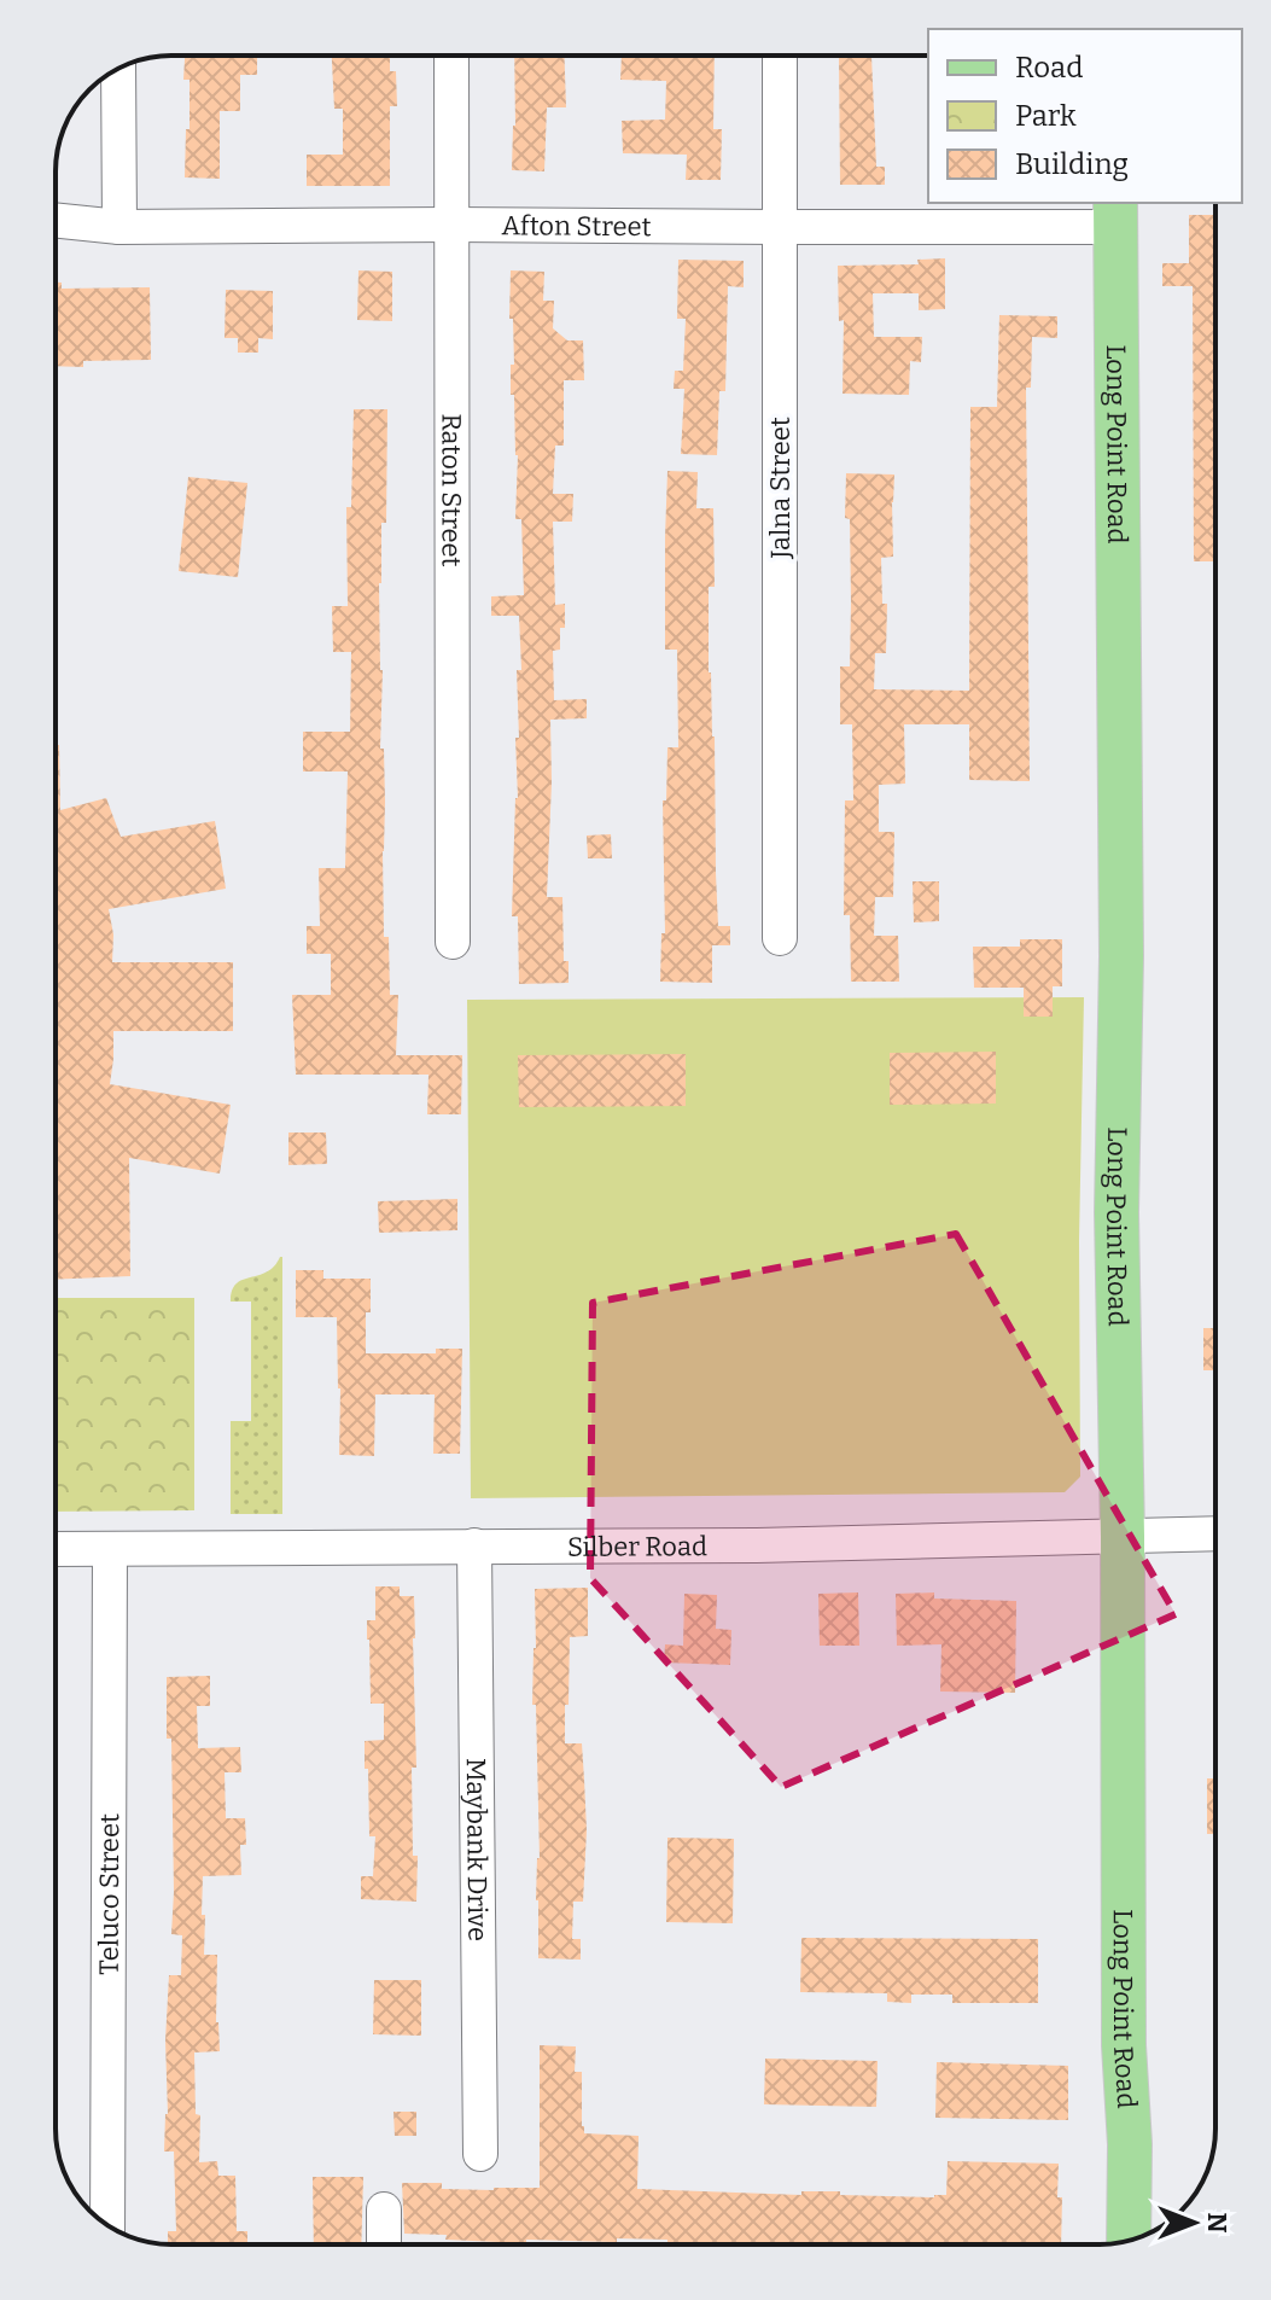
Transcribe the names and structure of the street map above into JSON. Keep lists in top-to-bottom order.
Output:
{
  "streets": {
    "main road": ["Long Point Road"],
    "street": [
      "Afton Street",
      "Jalna Street",
      "Raton Street",
      "Silber Road",
      "Maybank Drive",
      "Teluco Street"
    ]
  },
  "crossings": [
    ["Afton Street", "Long Point Road"],
    ["Afton Street", "Jalna Street"],
    ["Afton Street", "Raton Street"],
    ["Long Point Road", "Silber Road"],
    ["Silber Road", "Maybank Drive"],
    ["Silber Road", "Teluco Street"]
  ],
  "legend": ["Road", "Park", "Building"],
  "north": "right"
}
